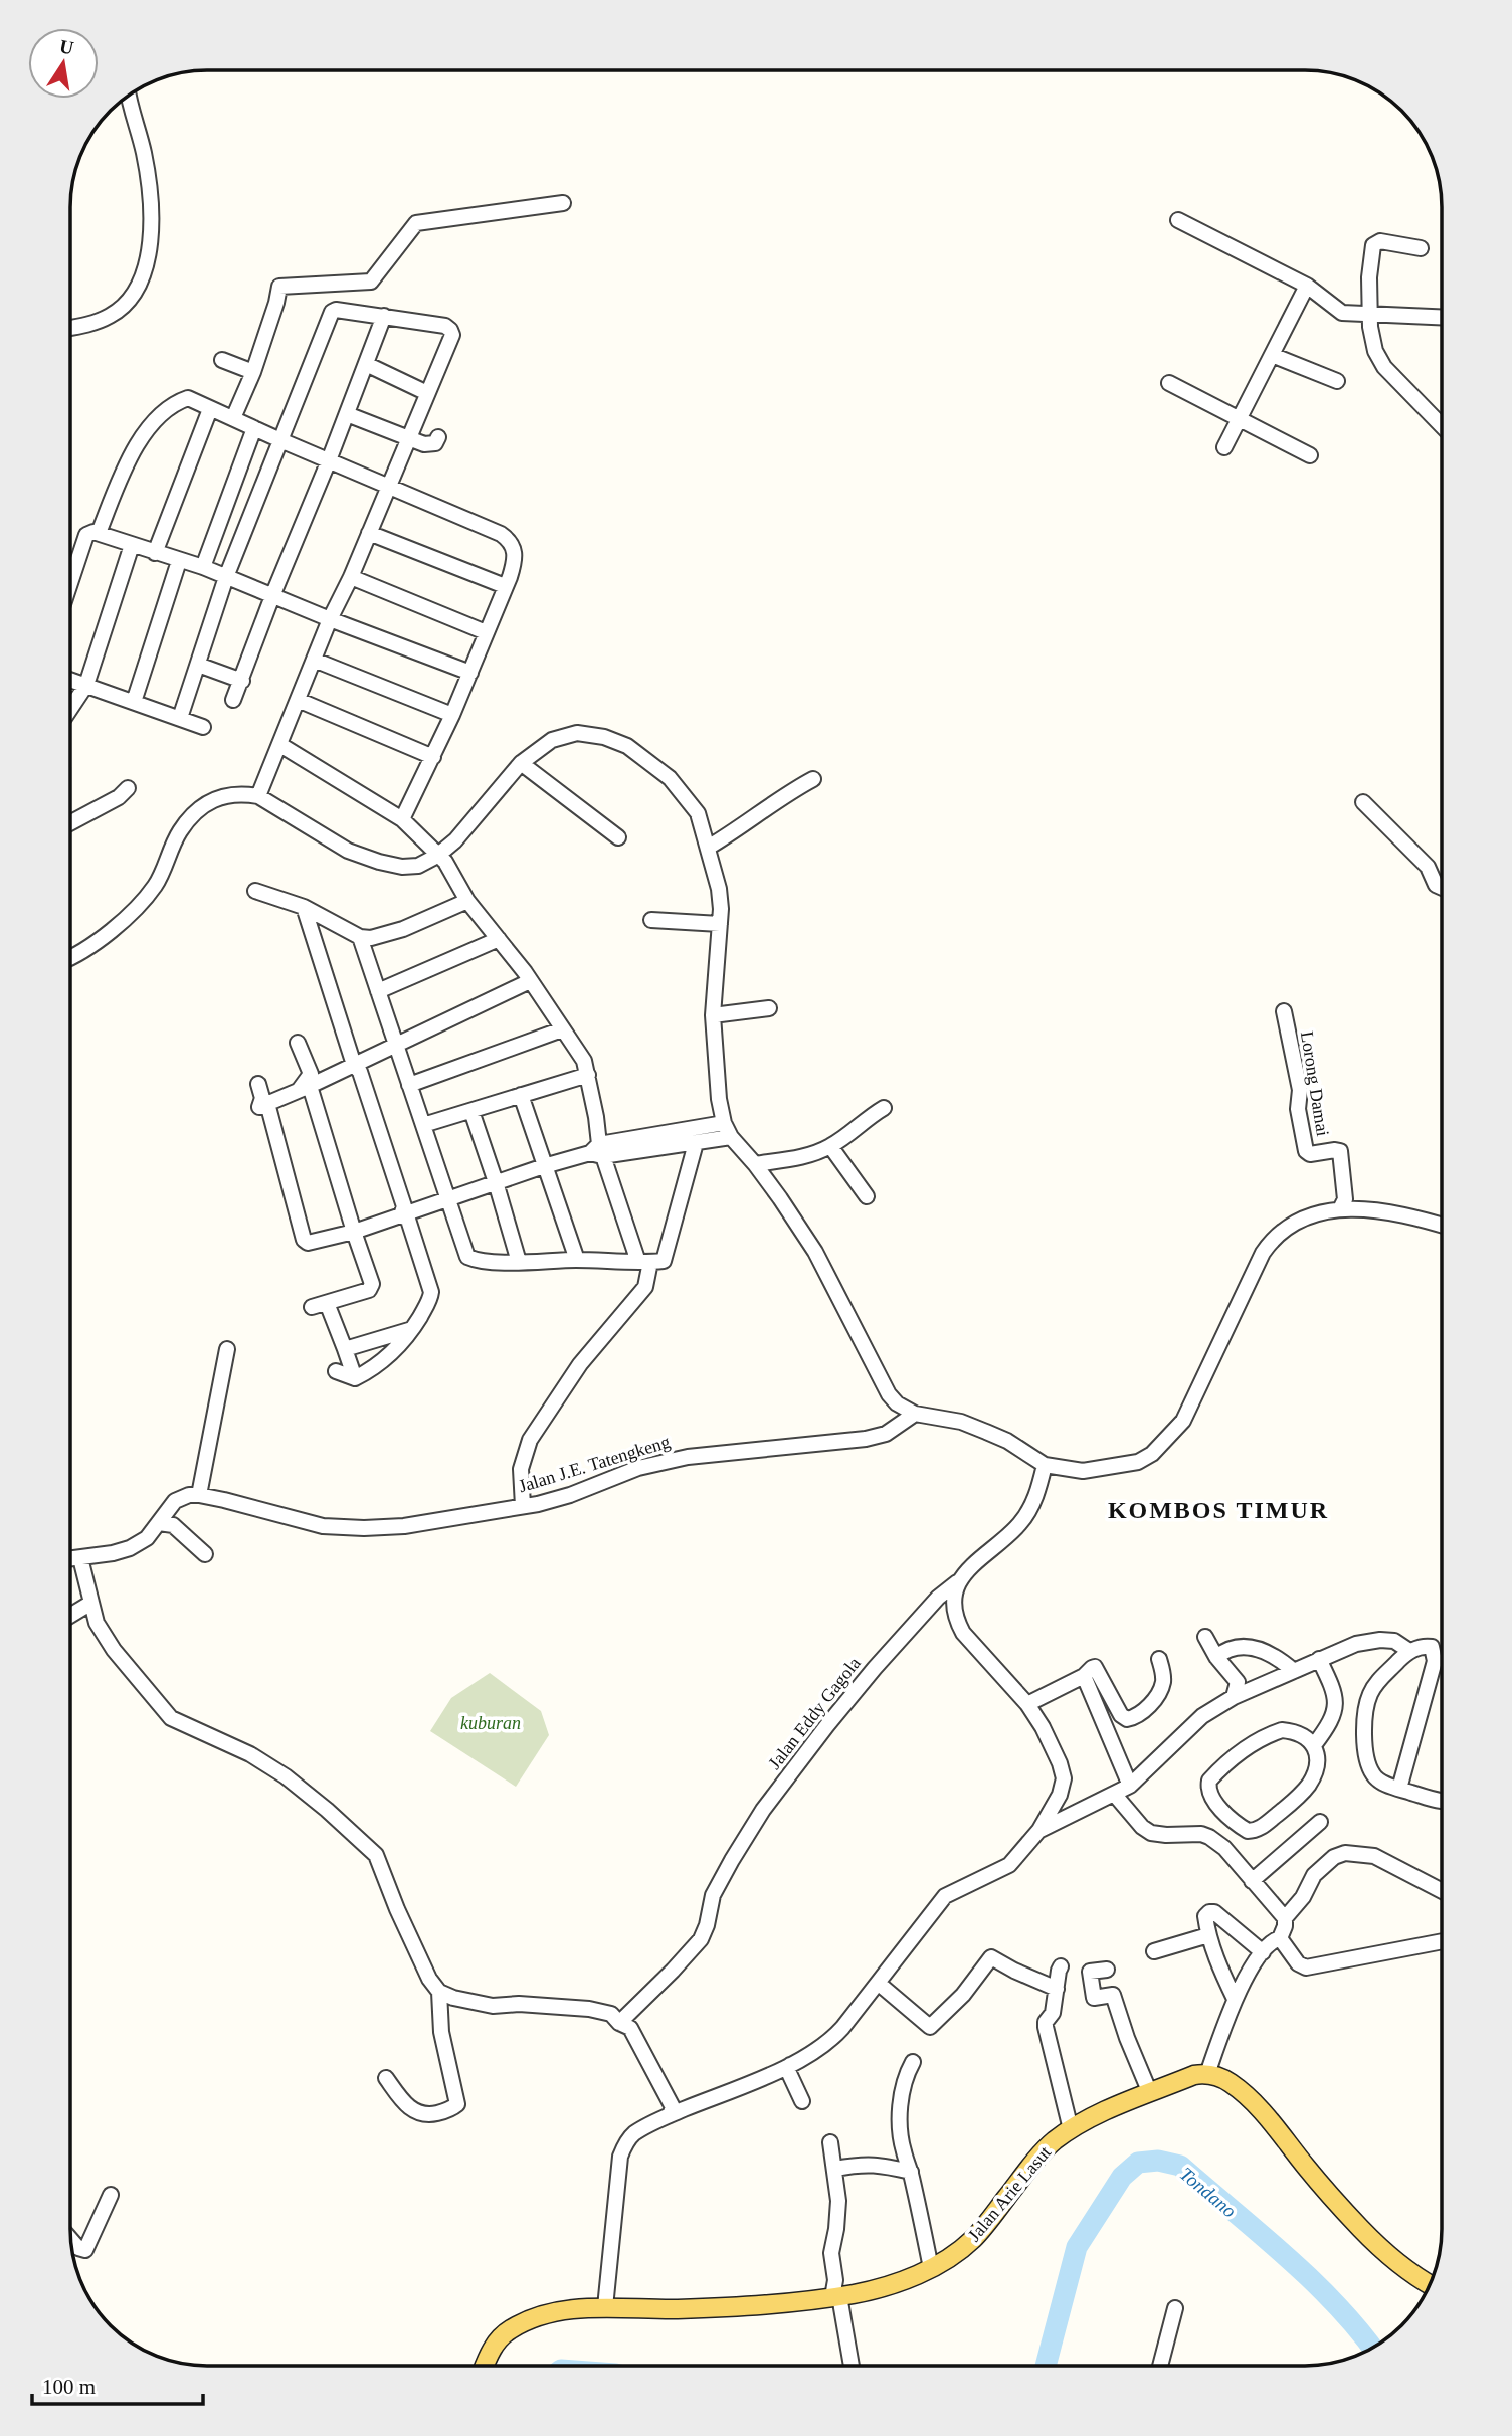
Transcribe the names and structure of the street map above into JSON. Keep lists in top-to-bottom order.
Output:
{
  "streets": {
    "main road": ["Jalan Arie Lasut"],
    "street": ["Lorong Damai", "Jalan J.E. Tatengkeng", "Jalan Eddy Gagola"]
  },
  "districts": ["KOMBOS TIMUR"],
  "water": ["Tondano"],
  "parks": ["kuburan"],
  "scale_bar": "100 m",
  "north": "top"
}
